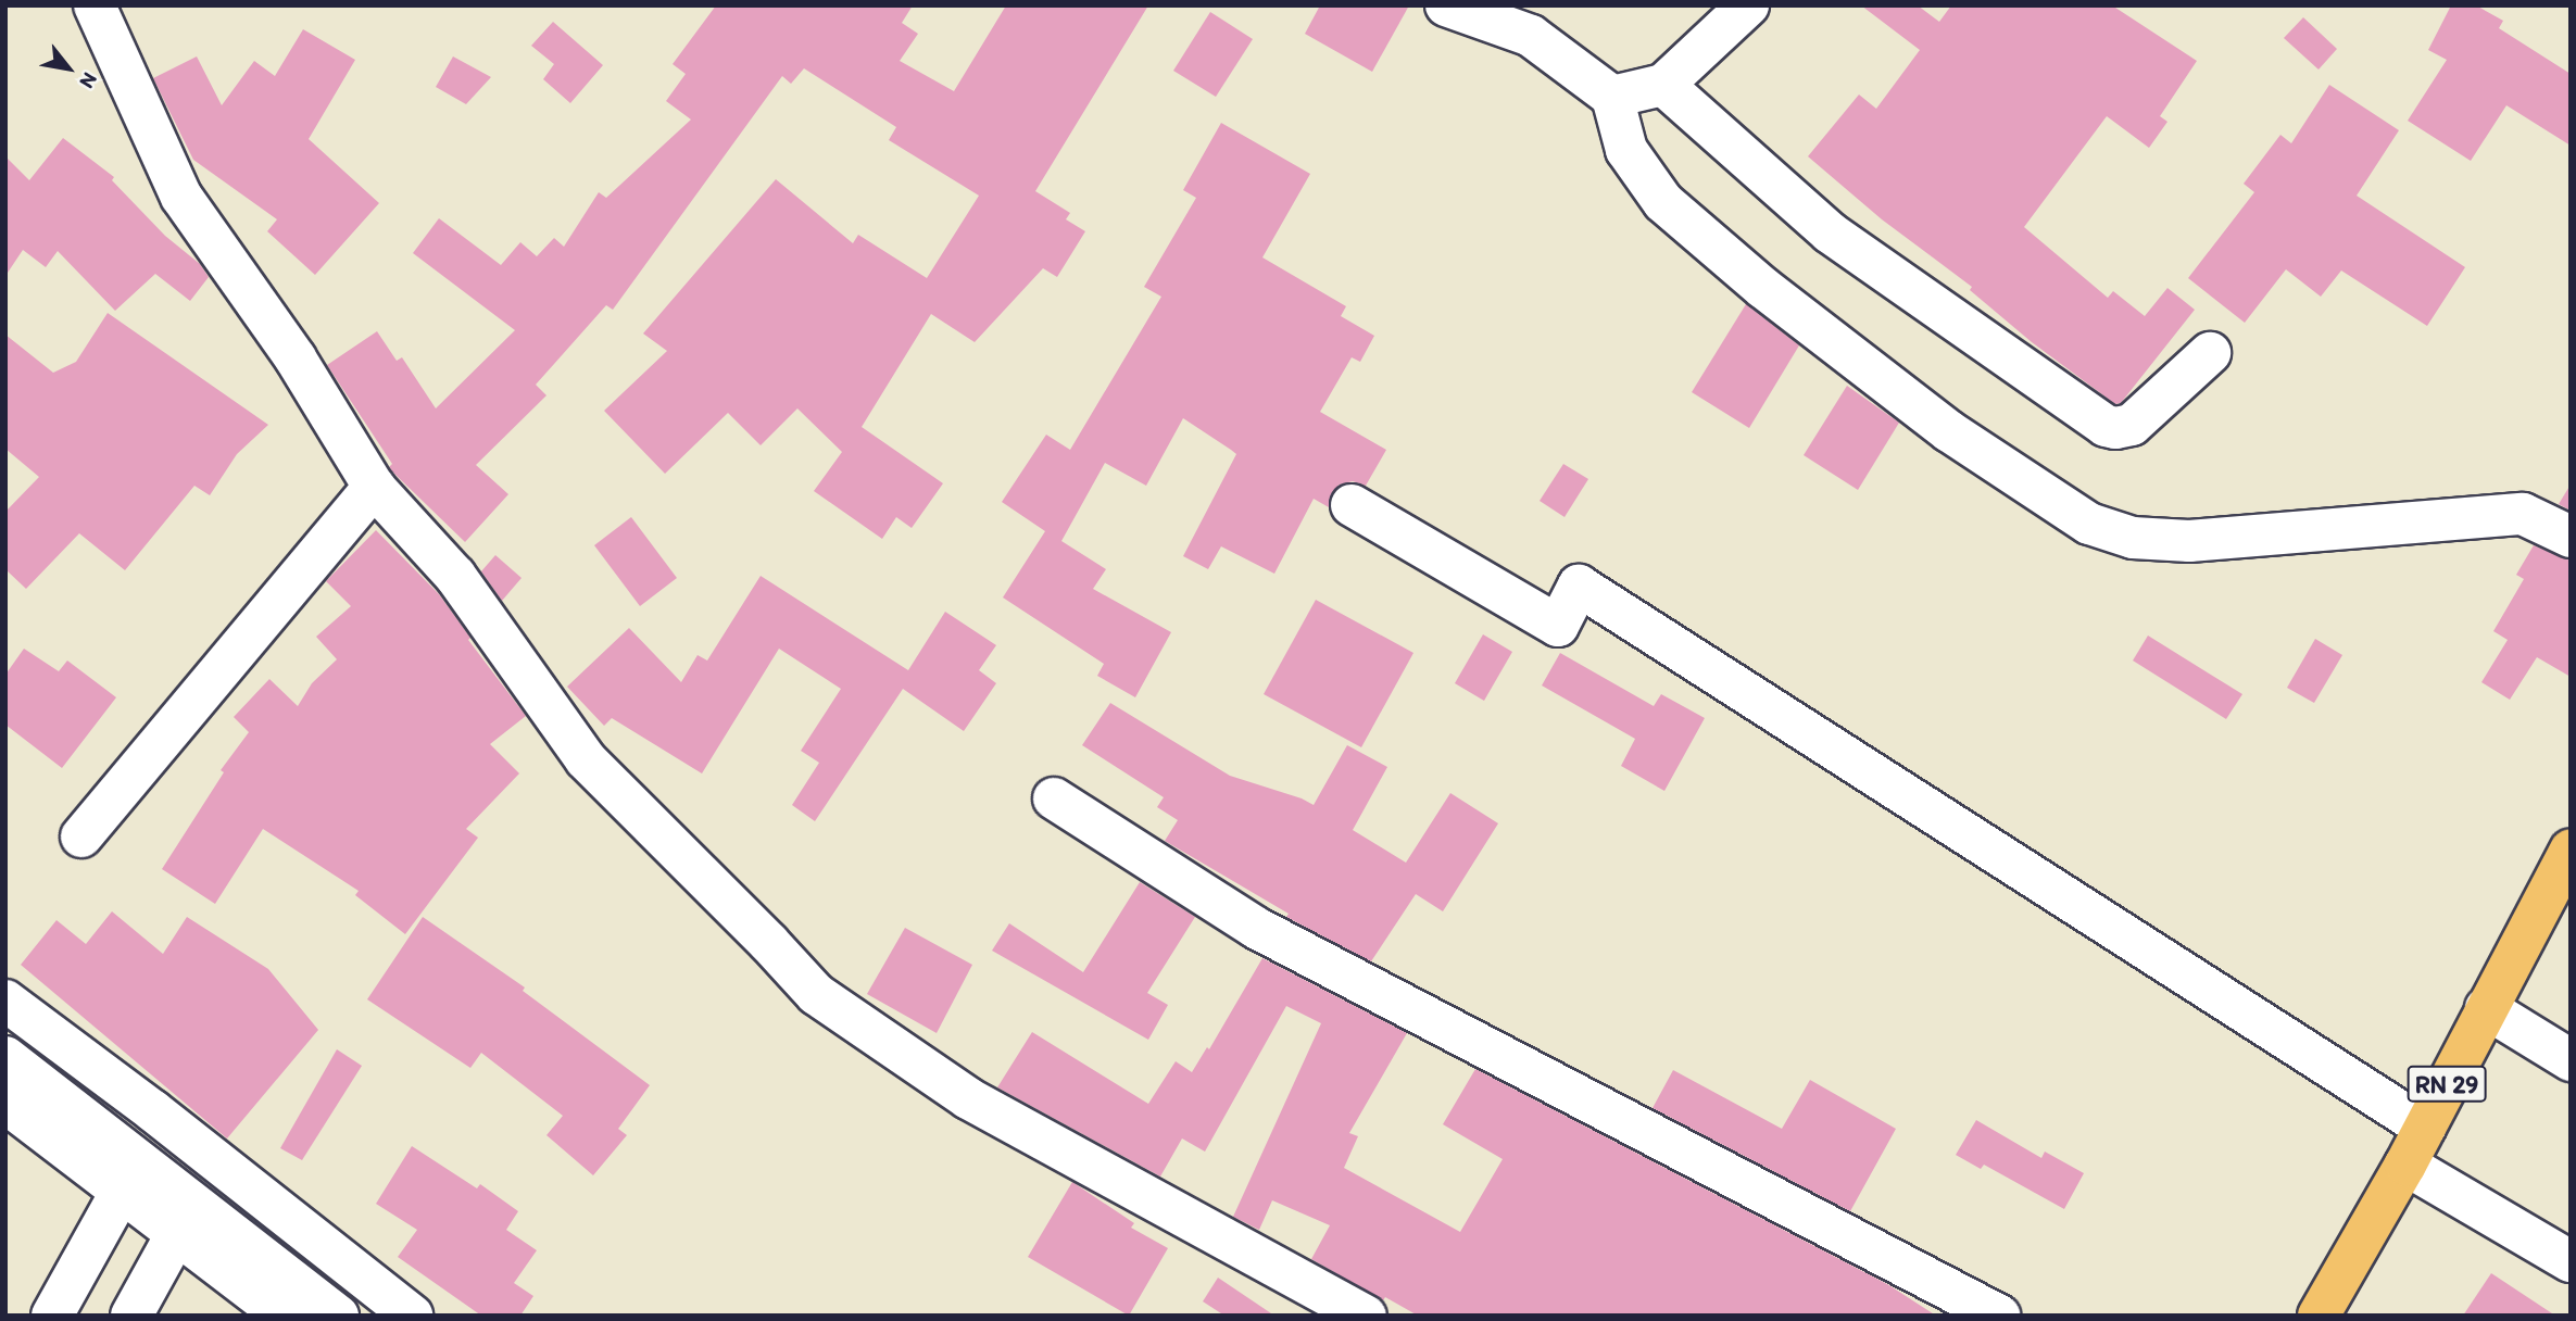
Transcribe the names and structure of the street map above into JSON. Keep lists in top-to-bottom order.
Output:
{
  "streets": {
    "main road": ["RN 29"]
  },
  "north": "bottom right"
}
